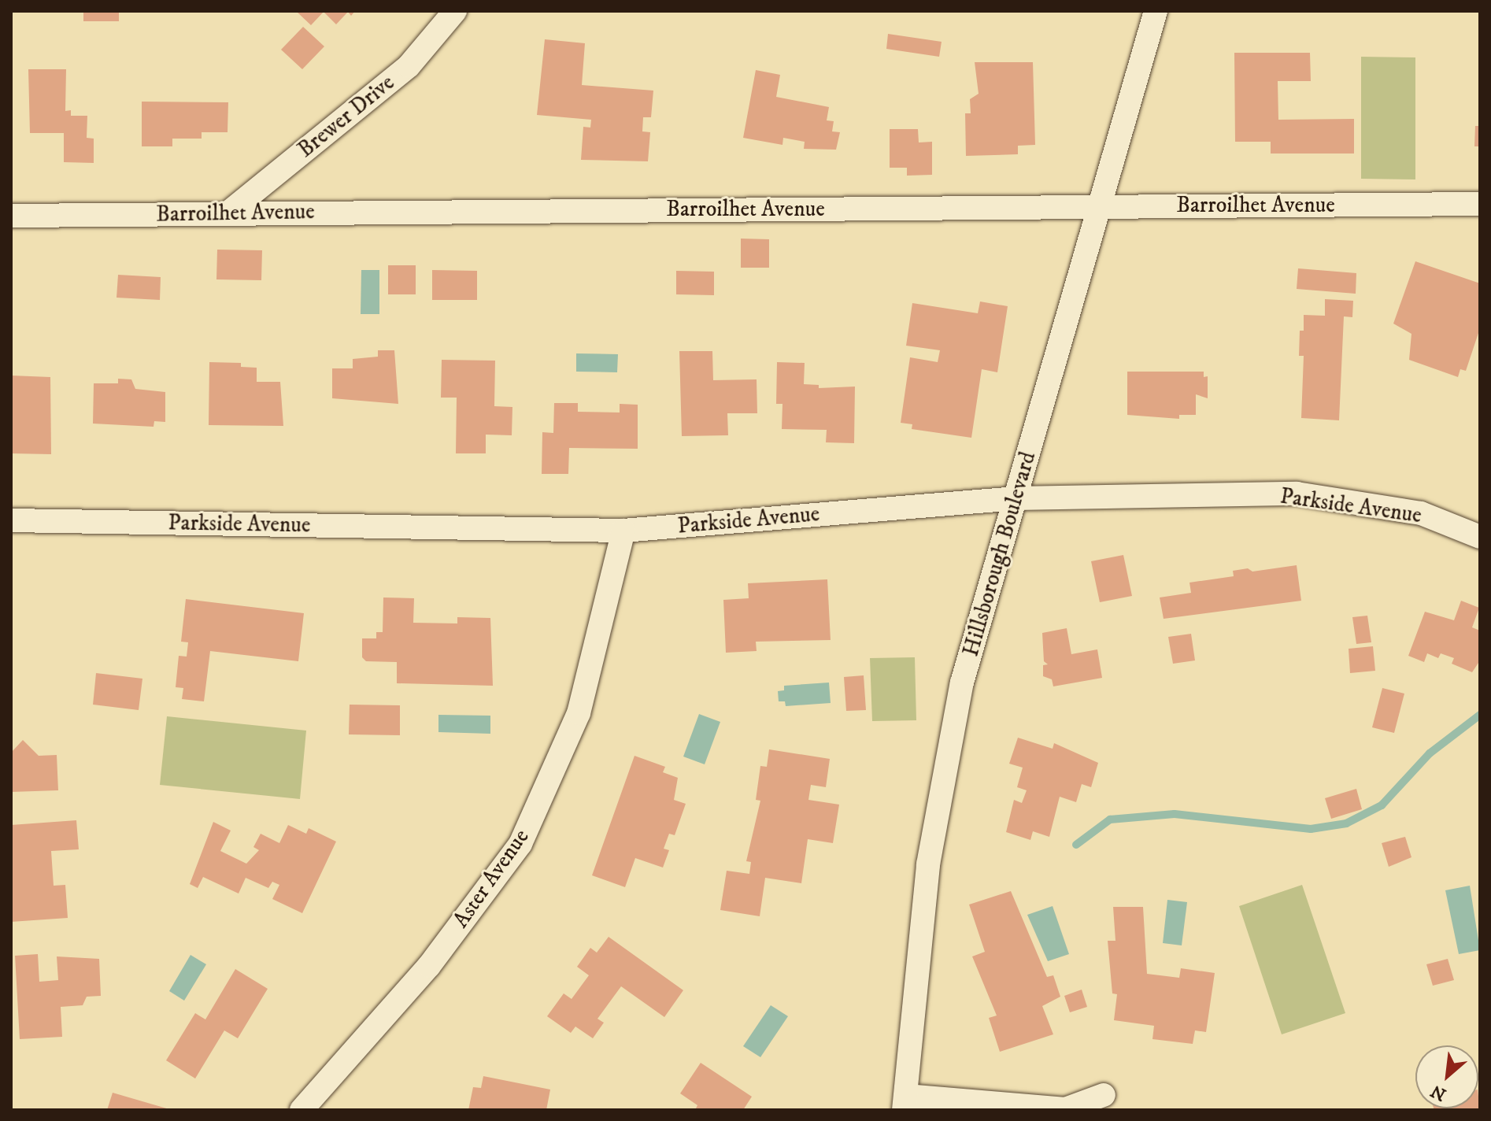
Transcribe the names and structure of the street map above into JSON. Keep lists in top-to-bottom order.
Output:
{
  "streets": {
    "street": [
      "Brewer Drive",
      "Barroilhet Avenue",
      "Parkside Avenue",
      "Hillsborough Boulevard",
      "Aster Avenue"
    ]
  },
  "crossings": [
    ["Brewer Drive", "Barroilhet Avenue"],
    ["Barroilhet Avenue", "Hillsborough Boulevard"],
    ["Parkside Avenue", "Hillsborough Boulevard"],
    ["Parkside Avenue", "Aster Avenue"]
  ],
  "north": "bottom left"
}
